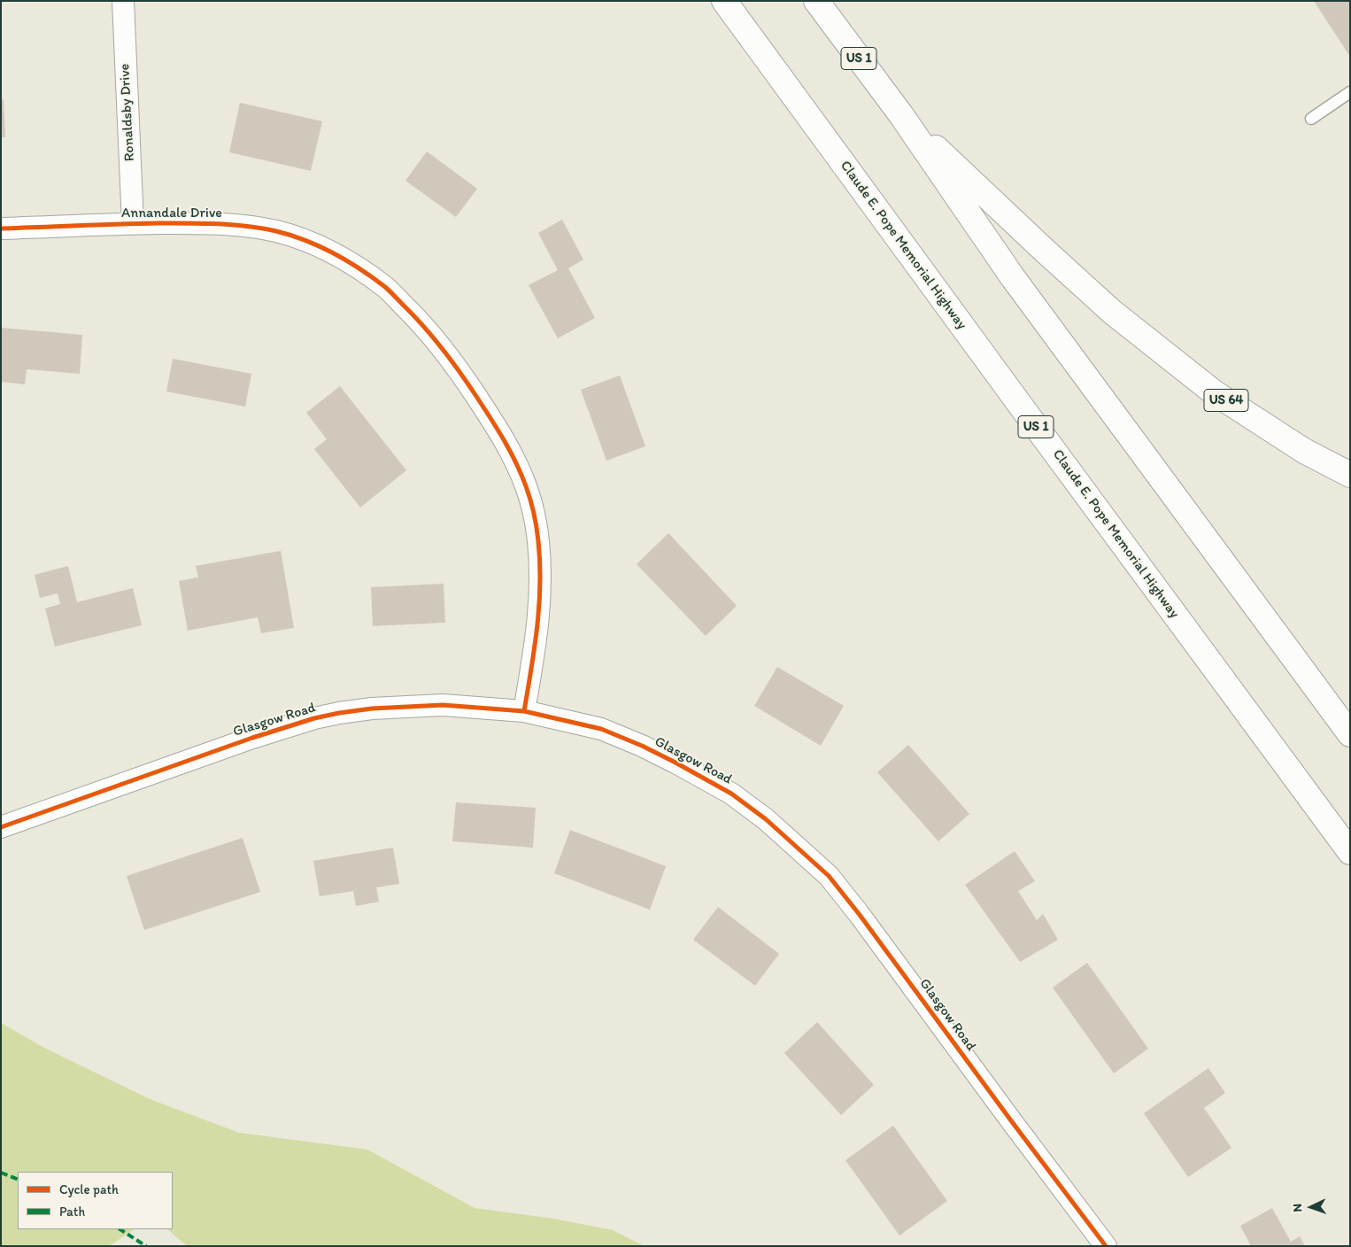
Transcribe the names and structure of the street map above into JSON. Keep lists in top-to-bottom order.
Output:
{
  "streets": {
    "highway": ["US 1", "Claude E. Pope Memorial Highway", "US 64"],
    "street": ["Ronaldsby Drive", "Annandale Drive", "Glasgow Road"]
  },
  "crossings": [
    ["US 1", "US 64"],
    ["Ronaldsby Drive", "Annandale Drive"],
    ["Annandale Drive", "Glasgow Road"]
  ],
  "legend": ["Cycle path", "Path"],
  "north": "left"
}
